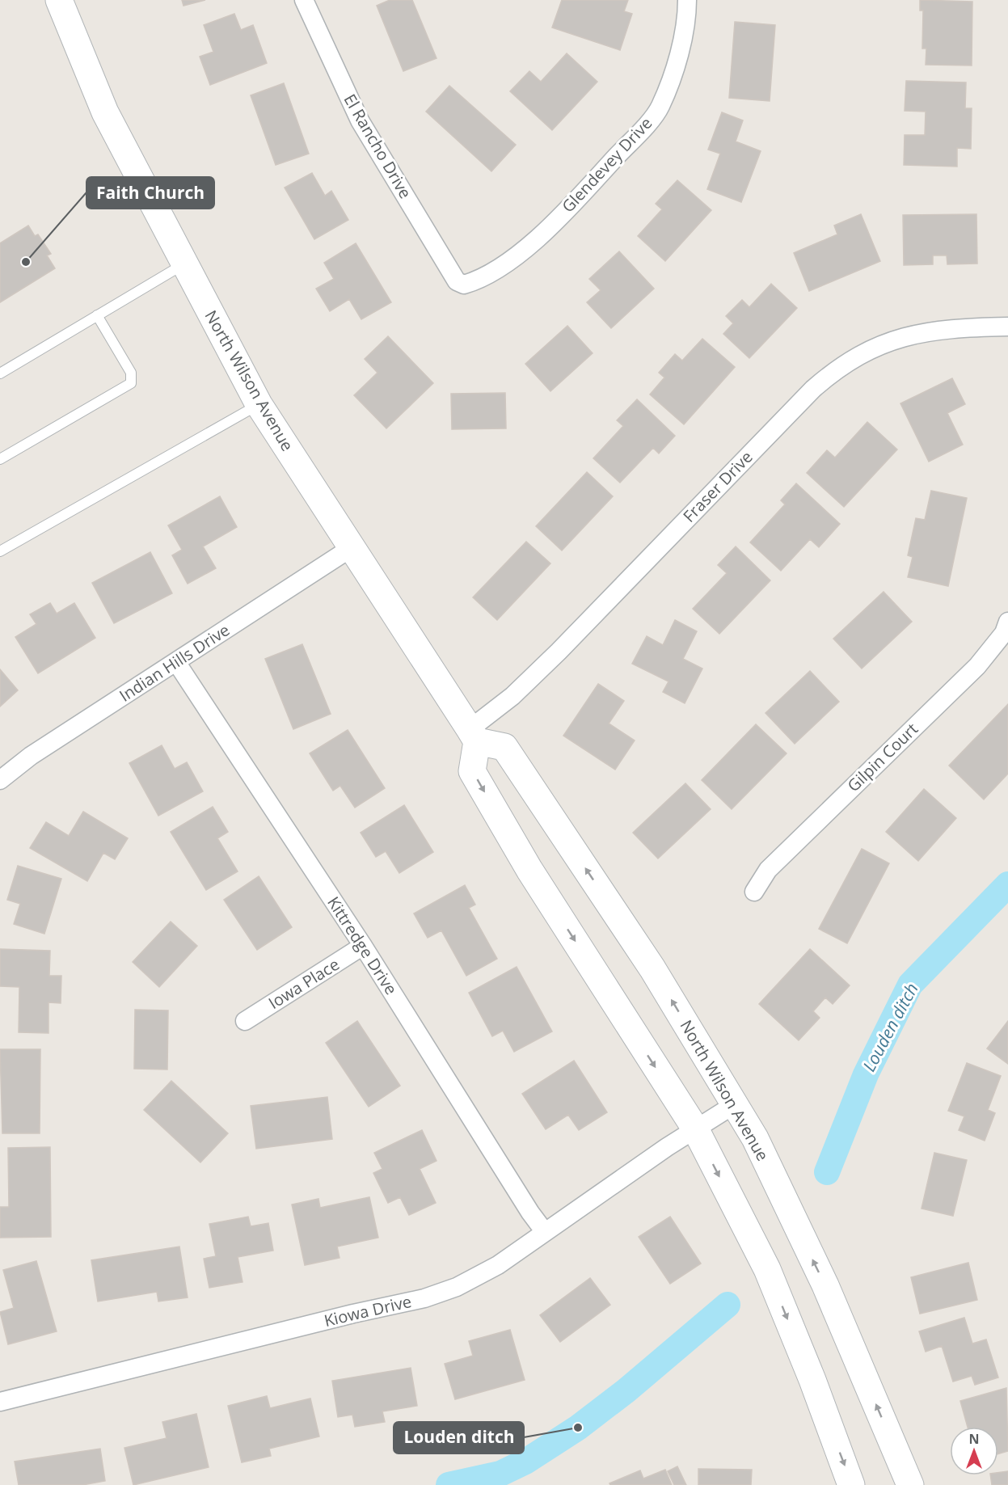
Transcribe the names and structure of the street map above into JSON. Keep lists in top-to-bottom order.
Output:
{
  "streets": {
    "main road": ["North Wilson Avenue"],
    "street": [
      "El Rancho Drive",
      "Glendevey Drive",
      "Fraser Drive",
      "Indian Hills Drive",
      "Gilpin Court",
      "Kittredge Drive",
      "Iowa Place",
      "Kiowa Drive"
    ]
  },
  "crossings": [
    ["El Rancho Drive", "Glendevey Drive"],
    ["North Wilson Avenue", "Fraser Drive"],
    ["North Wilson Avenue", "Indian Hills Drive"],
    ["North Wilson Avenue", "Kiowa Drive"],
    ["Indian Hills Drive", "Kittredge Drive"],
    ["Kittredge Drive", "Iowa Place"],
    ["Kittredge Drive", "Kiowa Drive"]
  ],
  "water": ["Louden ditch"],
  "places": ["Faith Church", "Louden ditch"],
  "north": "top"
}
